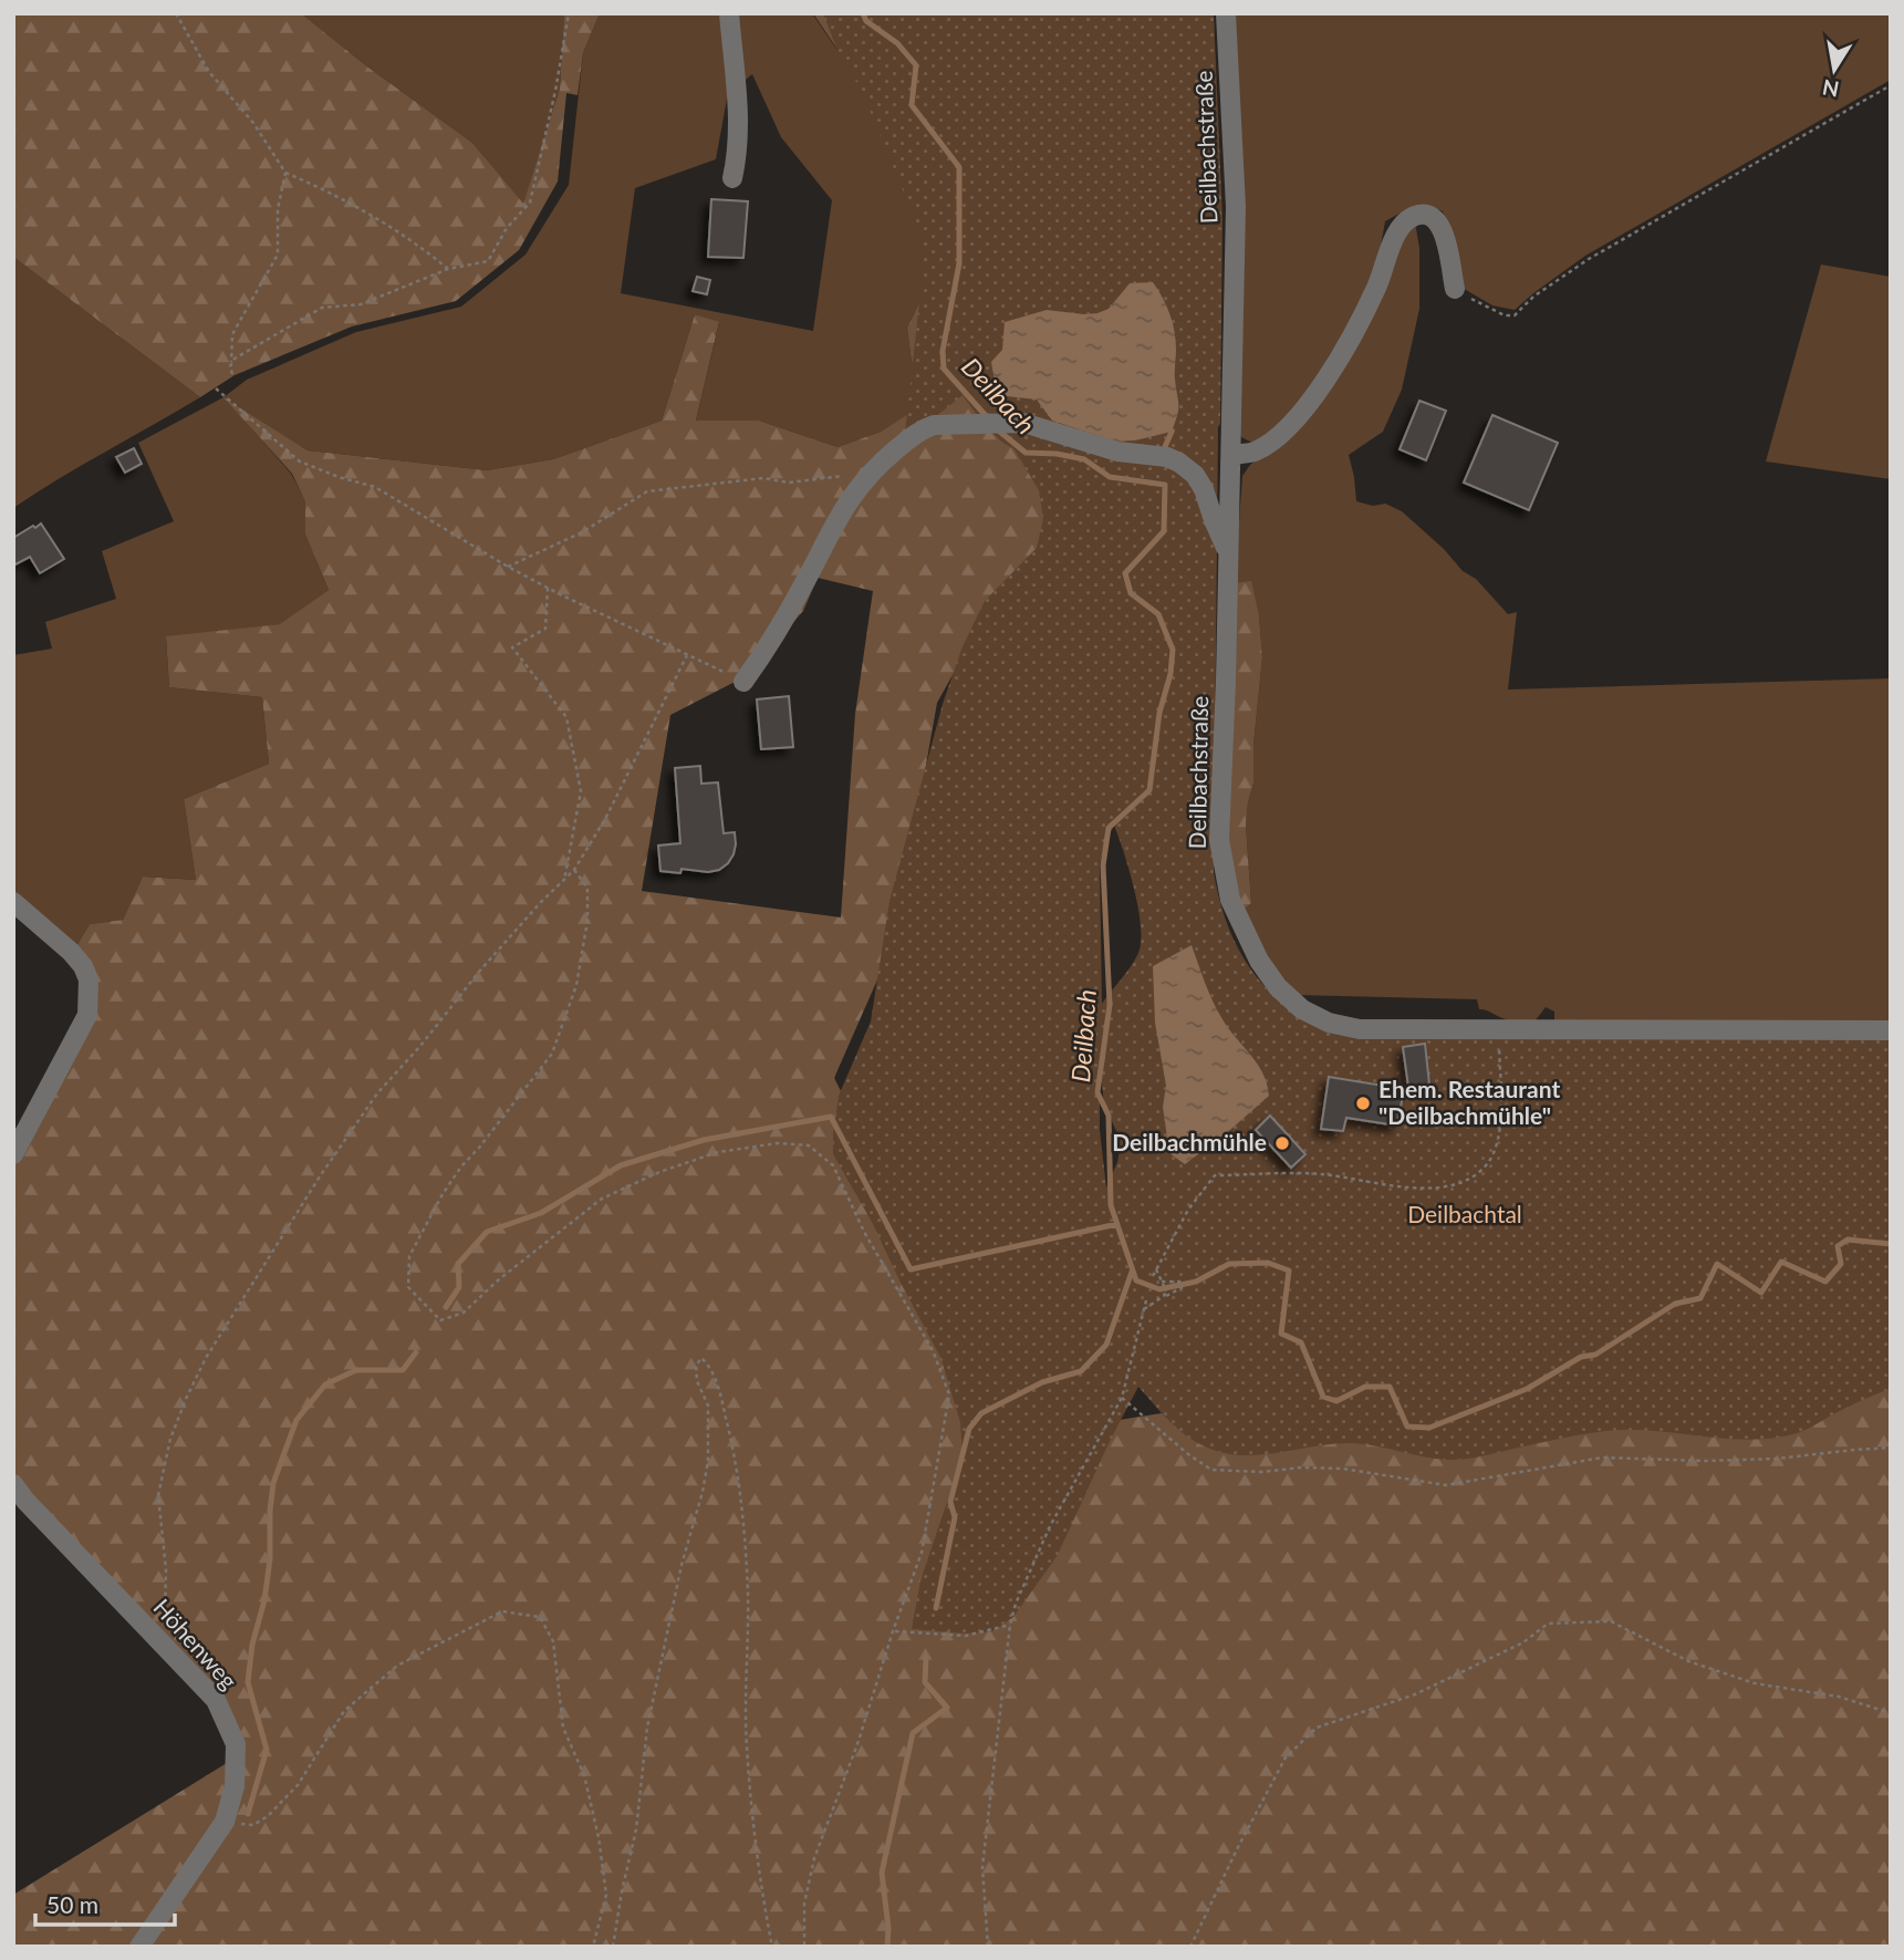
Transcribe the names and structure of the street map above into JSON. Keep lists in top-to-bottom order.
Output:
{
  "streets": {
    "street": ["Deilbachstraße", "Höhenweg"]
  },
  "water": ["Deilbach"],
  "parks": ["Deilbachtal"],
  "places": ["Ehem. Restaurant \"Deilbachmühle\"", "Deilbachmühle"],
  "scale_bar": "50 m",
  "north": "bottom"
}
